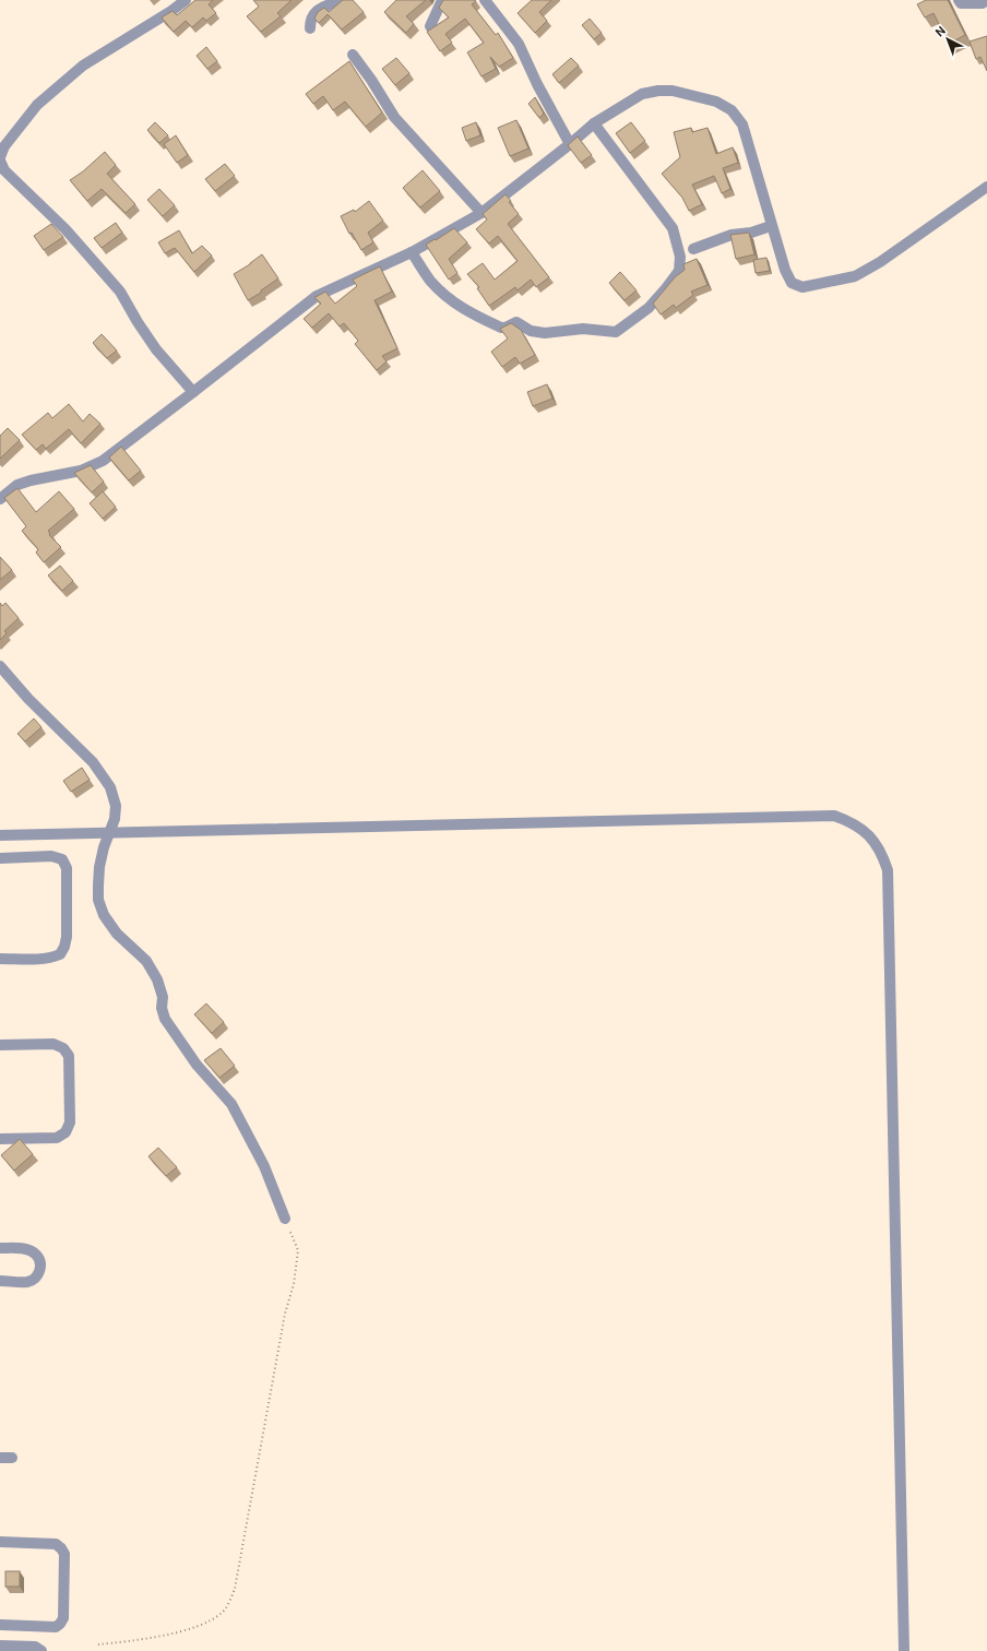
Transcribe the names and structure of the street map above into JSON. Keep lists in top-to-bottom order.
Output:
{
  "north": "top left"
}
